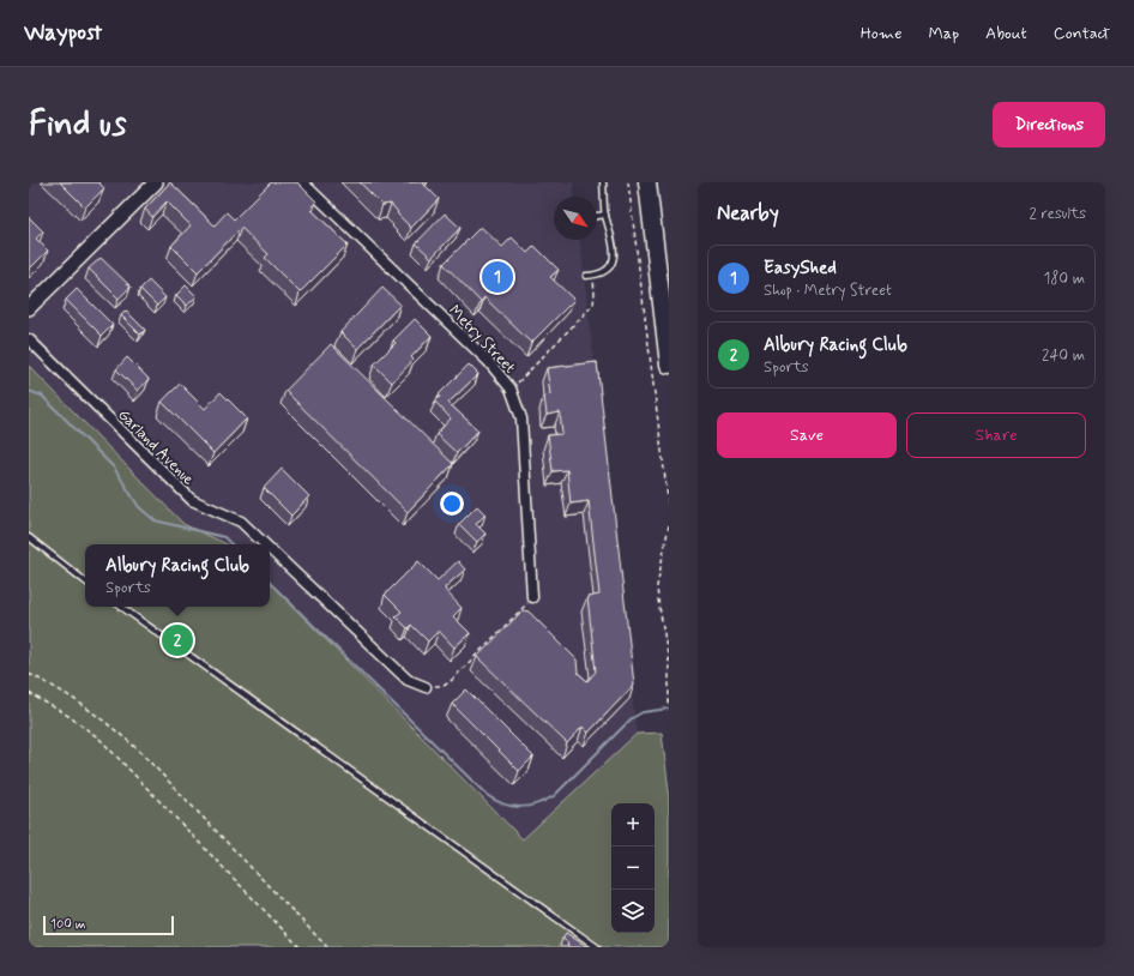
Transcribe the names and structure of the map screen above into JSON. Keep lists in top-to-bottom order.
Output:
{
  "streets": {
    "street": ["Metry Street", "Garland Avenue"]
  },
  "scale_bar": "100 m",
  "north": "bottom right",
  "page": {
    "header": "Waypost",
    "nav": [
      "Home",
      "Map",
      "About",
      "Contact"
    ],
    "buttons": [
      "Directions",
      ["Save", "Share"]
    ],
    "title": "Find us",
    "heading": ["Nearby", "2 results"],
    "list": [
      {
        "mark": "1",
        "name": "EasyShed",
        "note": "Shop · Metry Street",
        "value": "180 m"
      },
      {
        "mark": "2",
        "name": "Albury Racing Club",
        "note": "Sports",
        "value": "240 m"
      }
    ],
    "pins": ["1", "2"],
    "popup": ["Albury Racing Club", "Sports"],
    "map_buttons": ["+", "−"],
    "scale": "100 m"
  }
}
